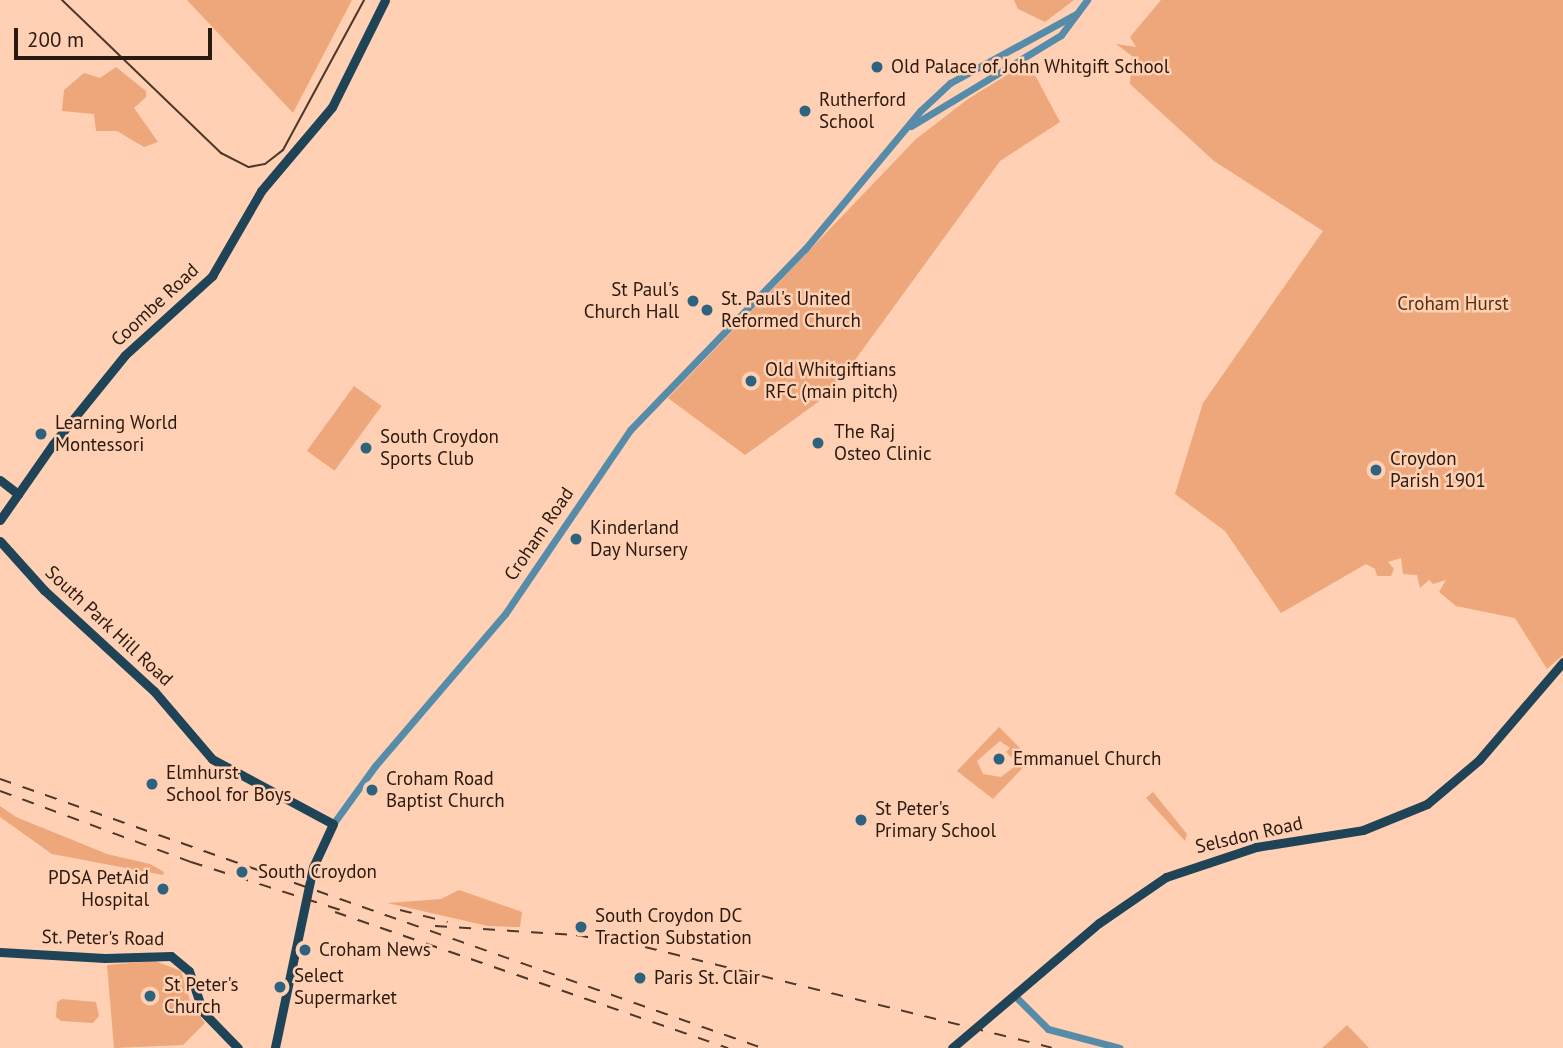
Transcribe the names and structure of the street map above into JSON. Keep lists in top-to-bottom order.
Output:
{
  "streets": {
    "main road": [
      "Coombe Road",
      "Croham Road",
      "South Park Hill Road",
      "Selsdon Road",
      "St. Peter's Road"
    ]
  },
  "crossings": [
    ["Croham Road", "South Park Hill Road"]
  ],
  "parks": ["Croham Hurst"],
  "places": [
    "Old Palace of John Whitgift School",
    "Rutherford School",
    "St Paul's Church Hall",
    "St. Paul's United Reformed Church",
    "Old Whitgiftians RFC (main pitch)",
    "Learning World Montessori",
    "The Raj Osteo Clinic",
    "South Croydon Sports Club",
    "Croydon Parish 1901",
    "Kinderland Day Nursery",
    "Emmanuel Church",
    "Elmhurst School for Boys",
    "Croham Road Baptist Church",
    "St Peter's Primary School",
    "South Croydon",
    "PDSA PetAid Hospital",
    "South Croydon DC Traction Substation",
    "Croham News",
    "Paris St. Clair",
    "Select Supermarket",
    "St Peter's Church"
  ],
  "scale_bar": "200 m"
}
